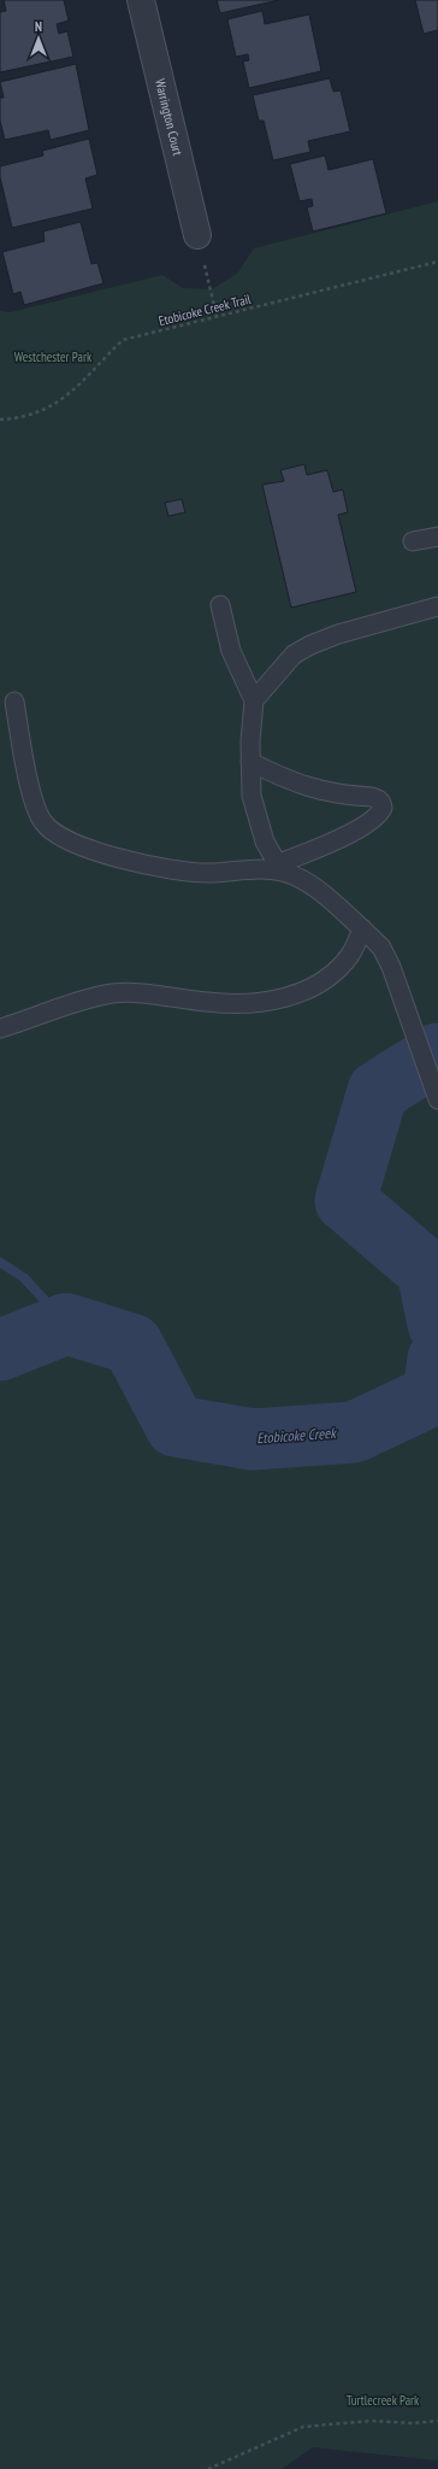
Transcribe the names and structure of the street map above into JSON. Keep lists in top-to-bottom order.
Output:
{
  "streets": {
    "street": ["Warrington Court"],
    "path": ["Etobicoke Creek Trail"]
  },
  "water": ["Etobicoke Creek"],
  "parks": ["Westchester Park", "Turtlecreek Park"],
  "north": "top"
}
